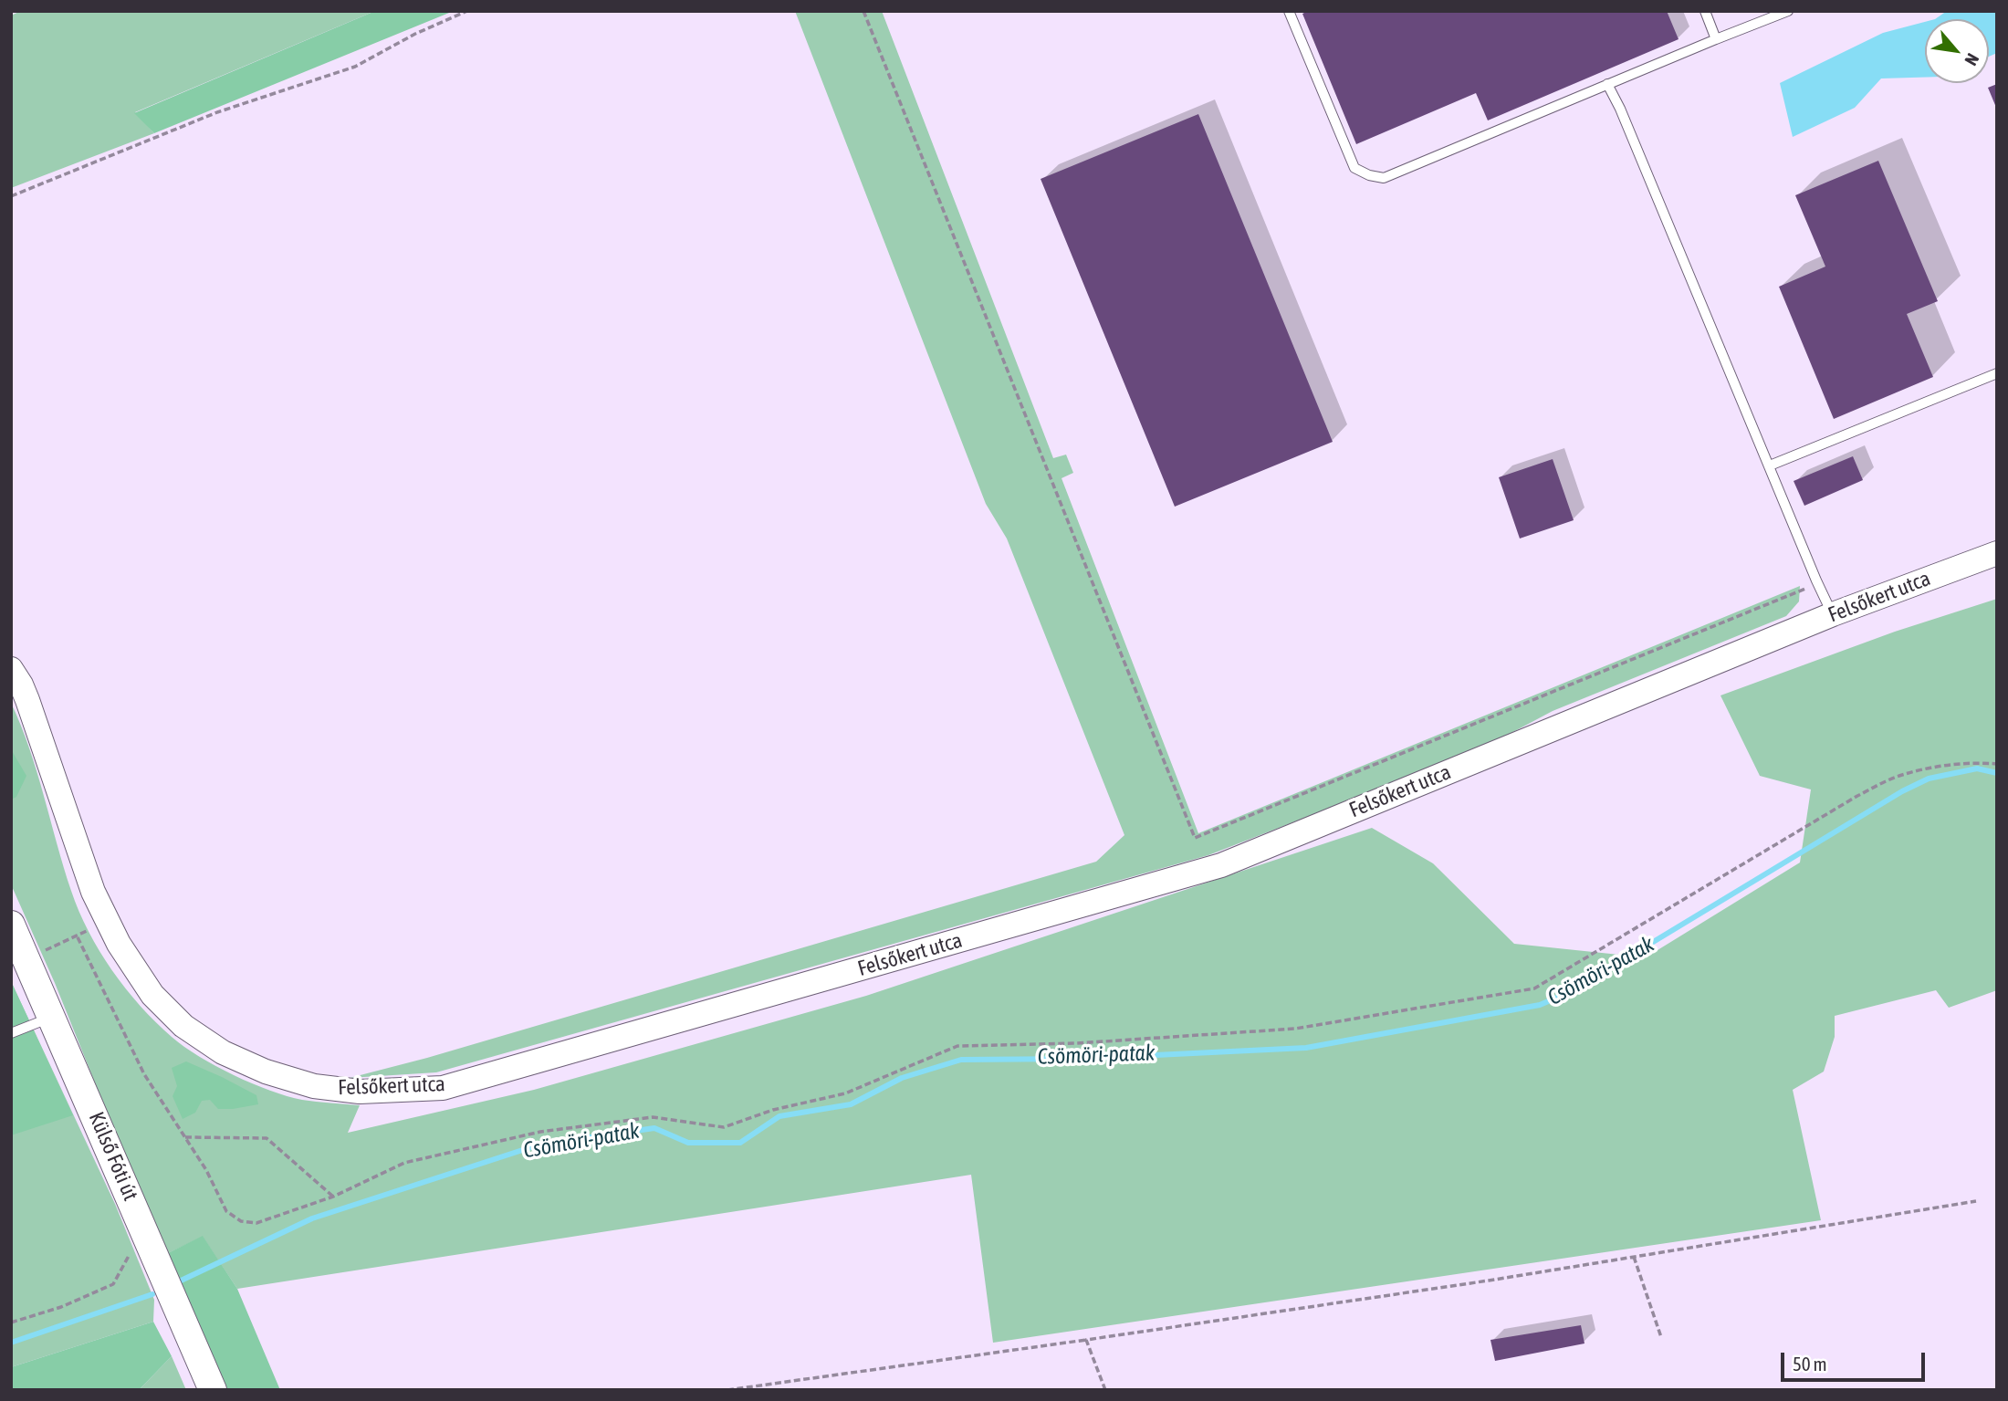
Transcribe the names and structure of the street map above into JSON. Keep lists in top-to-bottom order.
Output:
{
  "streets": {
    "main road": ["Külső Fóti út"],
    "street": ["Felsőkert utca"]
  },
  "water": ["Csömöri-patak"],
  "scale_bar": "50 m",
  "north": "bottom right"
}
